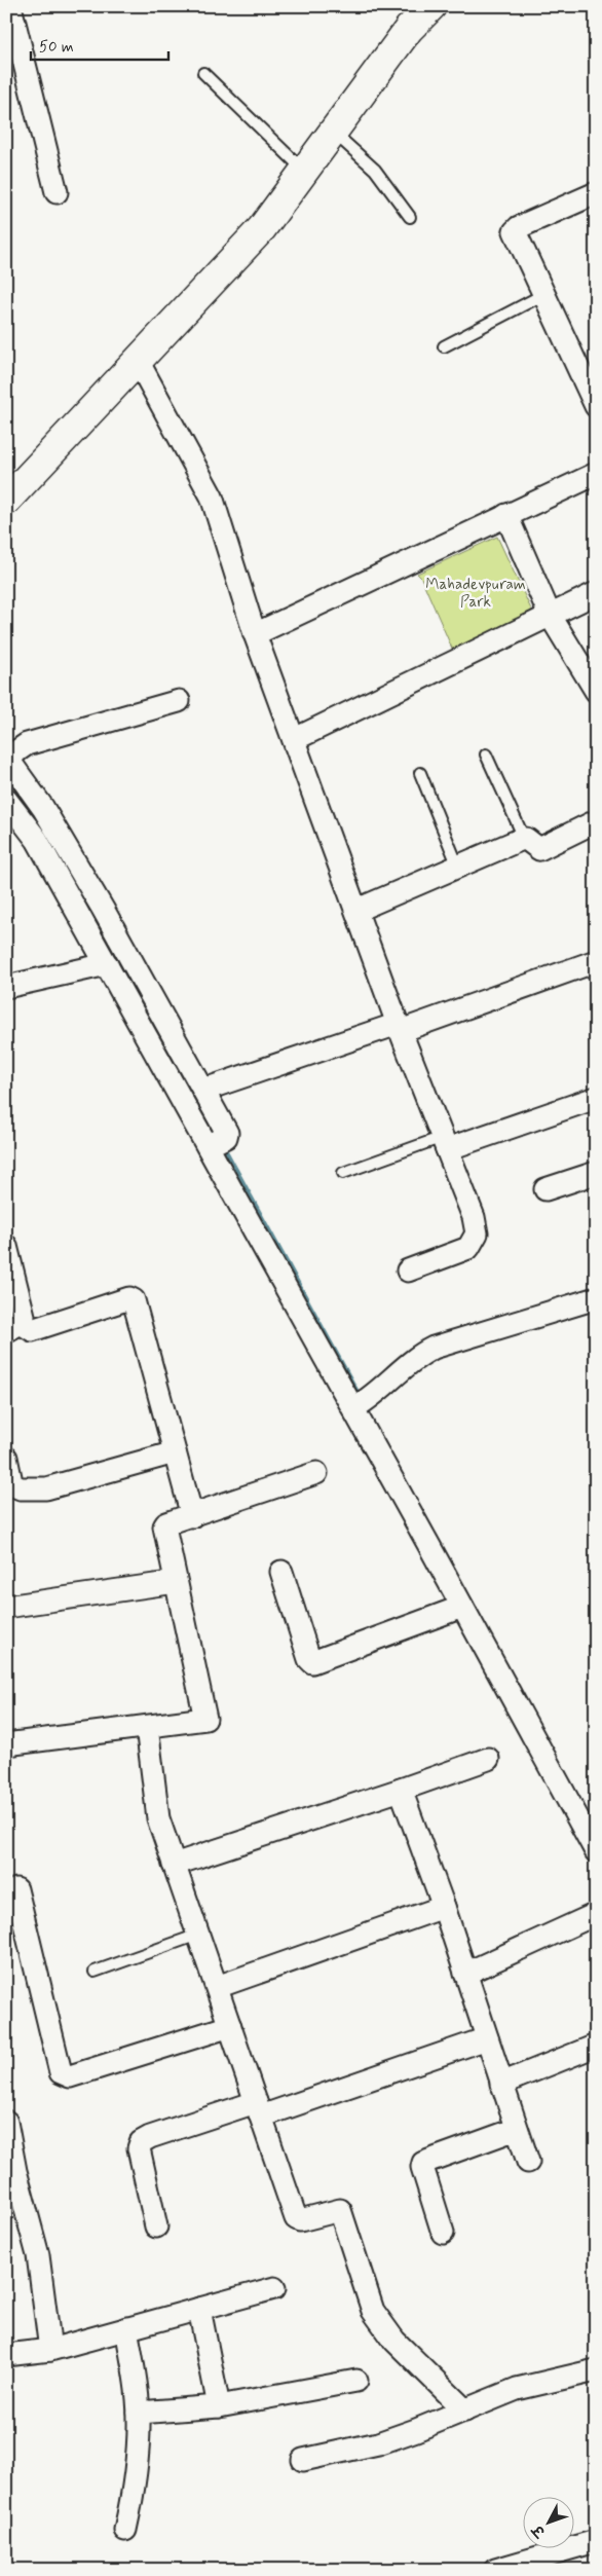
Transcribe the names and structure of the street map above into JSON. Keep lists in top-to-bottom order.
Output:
{
  "parks": ["Mahadevpuram Park"],
  "scale_bar": "50 m",
  "north": "bottom left"
}
